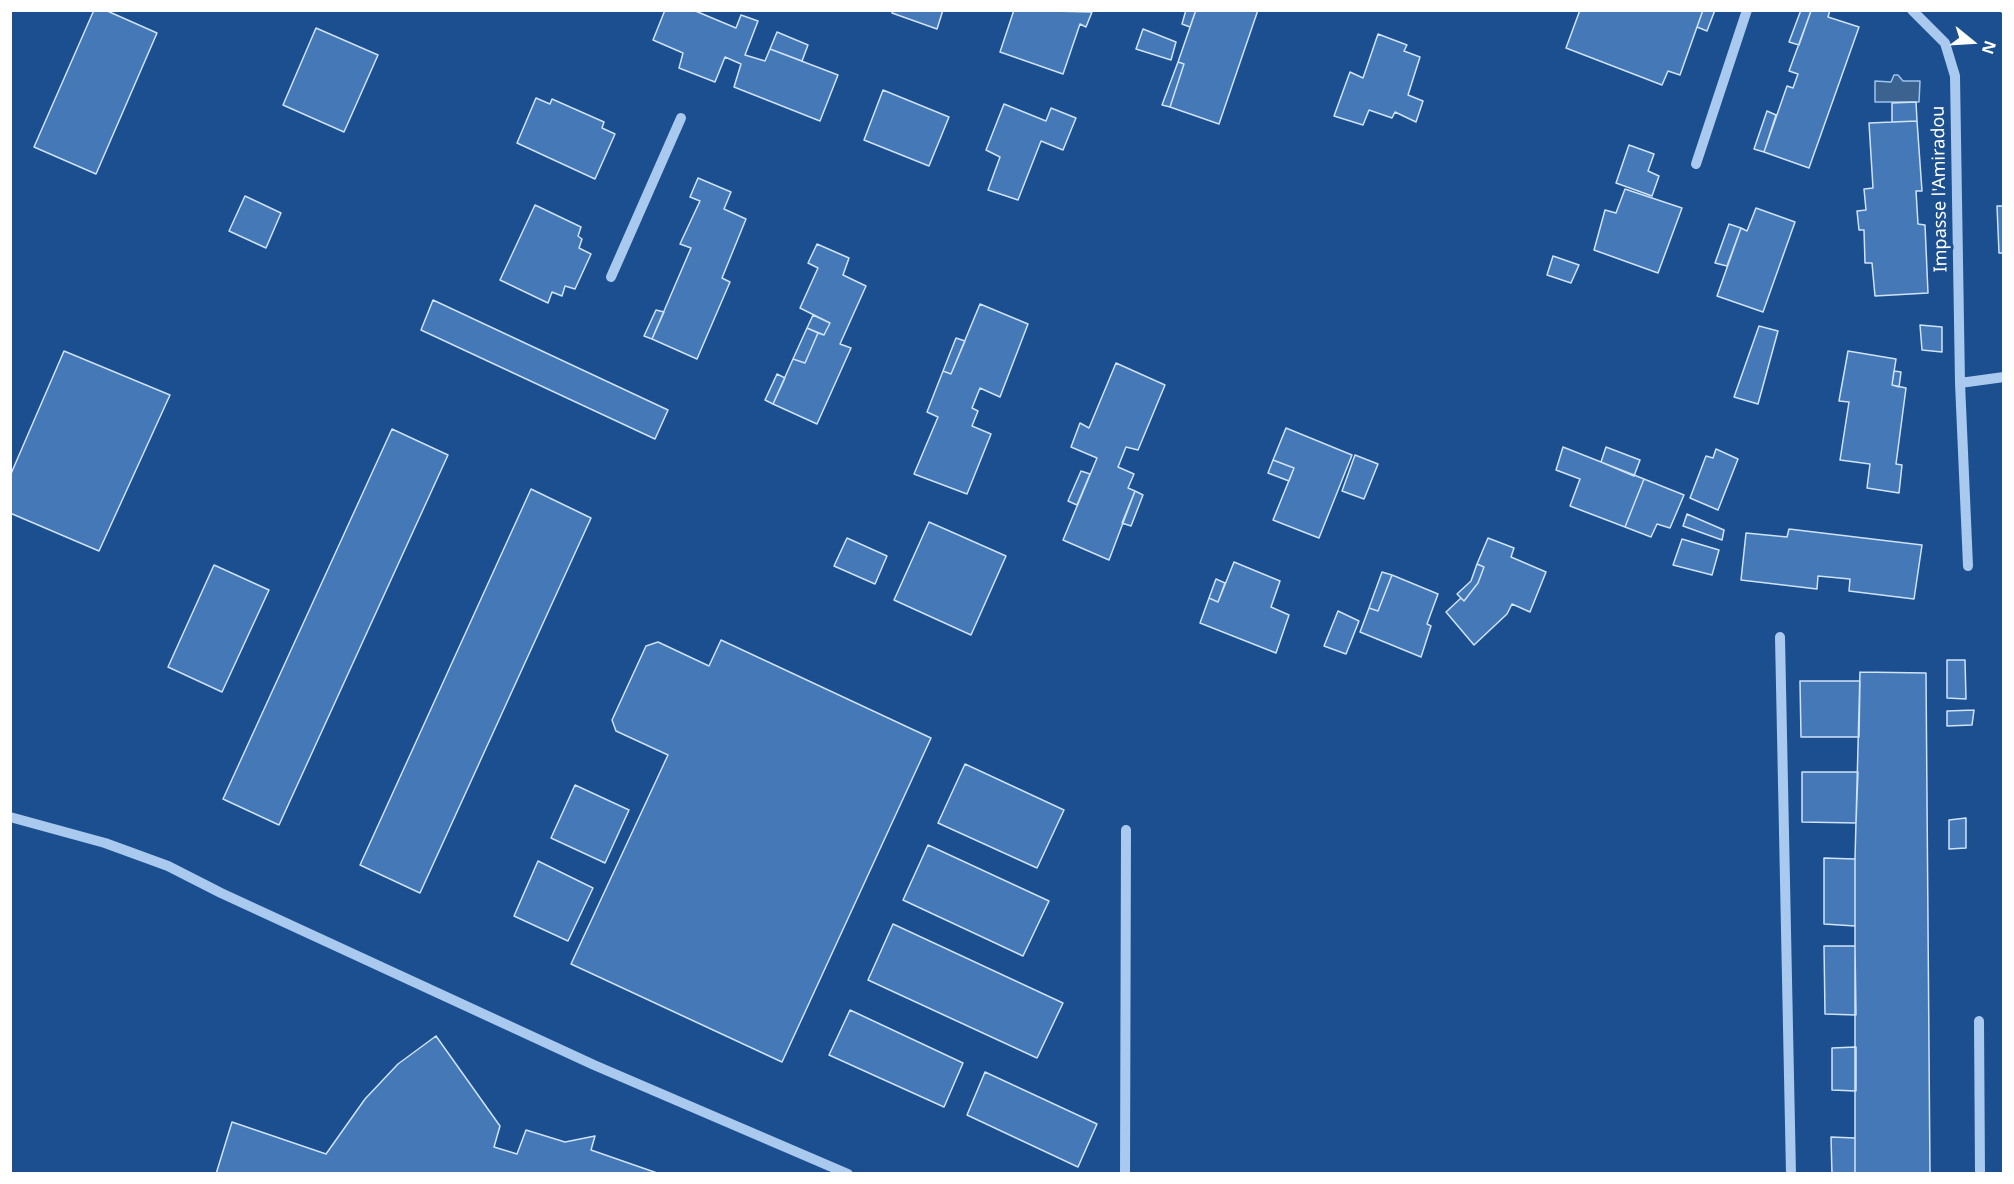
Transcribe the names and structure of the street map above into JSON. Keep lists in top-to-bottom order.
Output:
{
  "streets": {
    "street": ["Impasse l'Amiradou"]
  },
  "north": "right"
}
